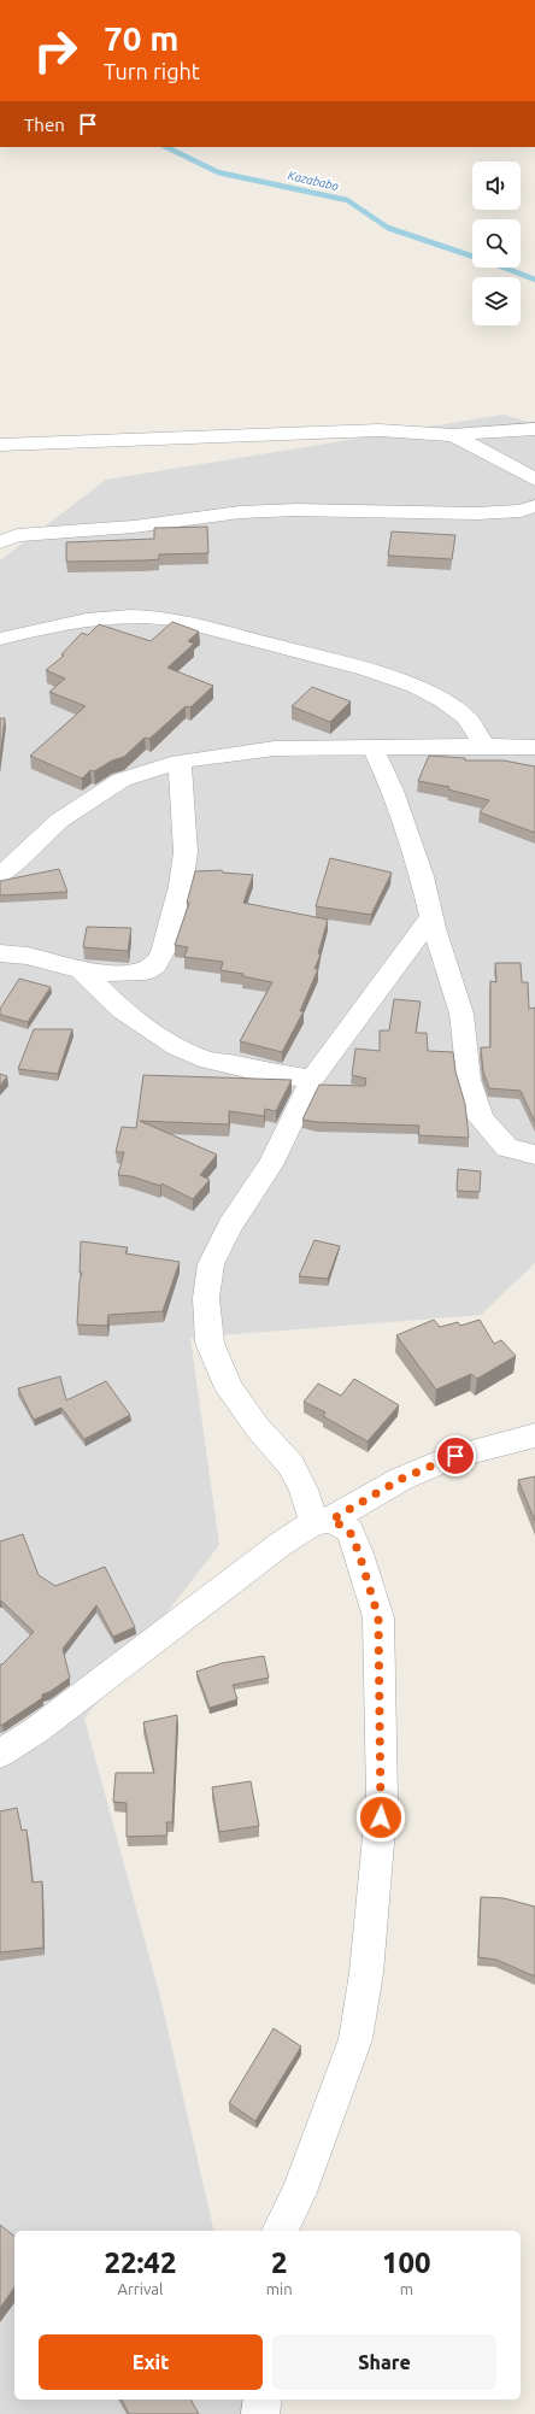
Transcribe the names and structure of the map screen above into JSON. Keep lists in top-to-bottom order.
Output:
{
  "water": ["Kazababo"],
  "page": {
    "turn": ["70 m", "Turn right"],
    "then": "Then",
    "eta": [
      "22:42",
      "Arrival",
      "2",
      "min",
      "100",
      "m"
    ],
    "buttons": ["Exit", "Share"]
  }
}
